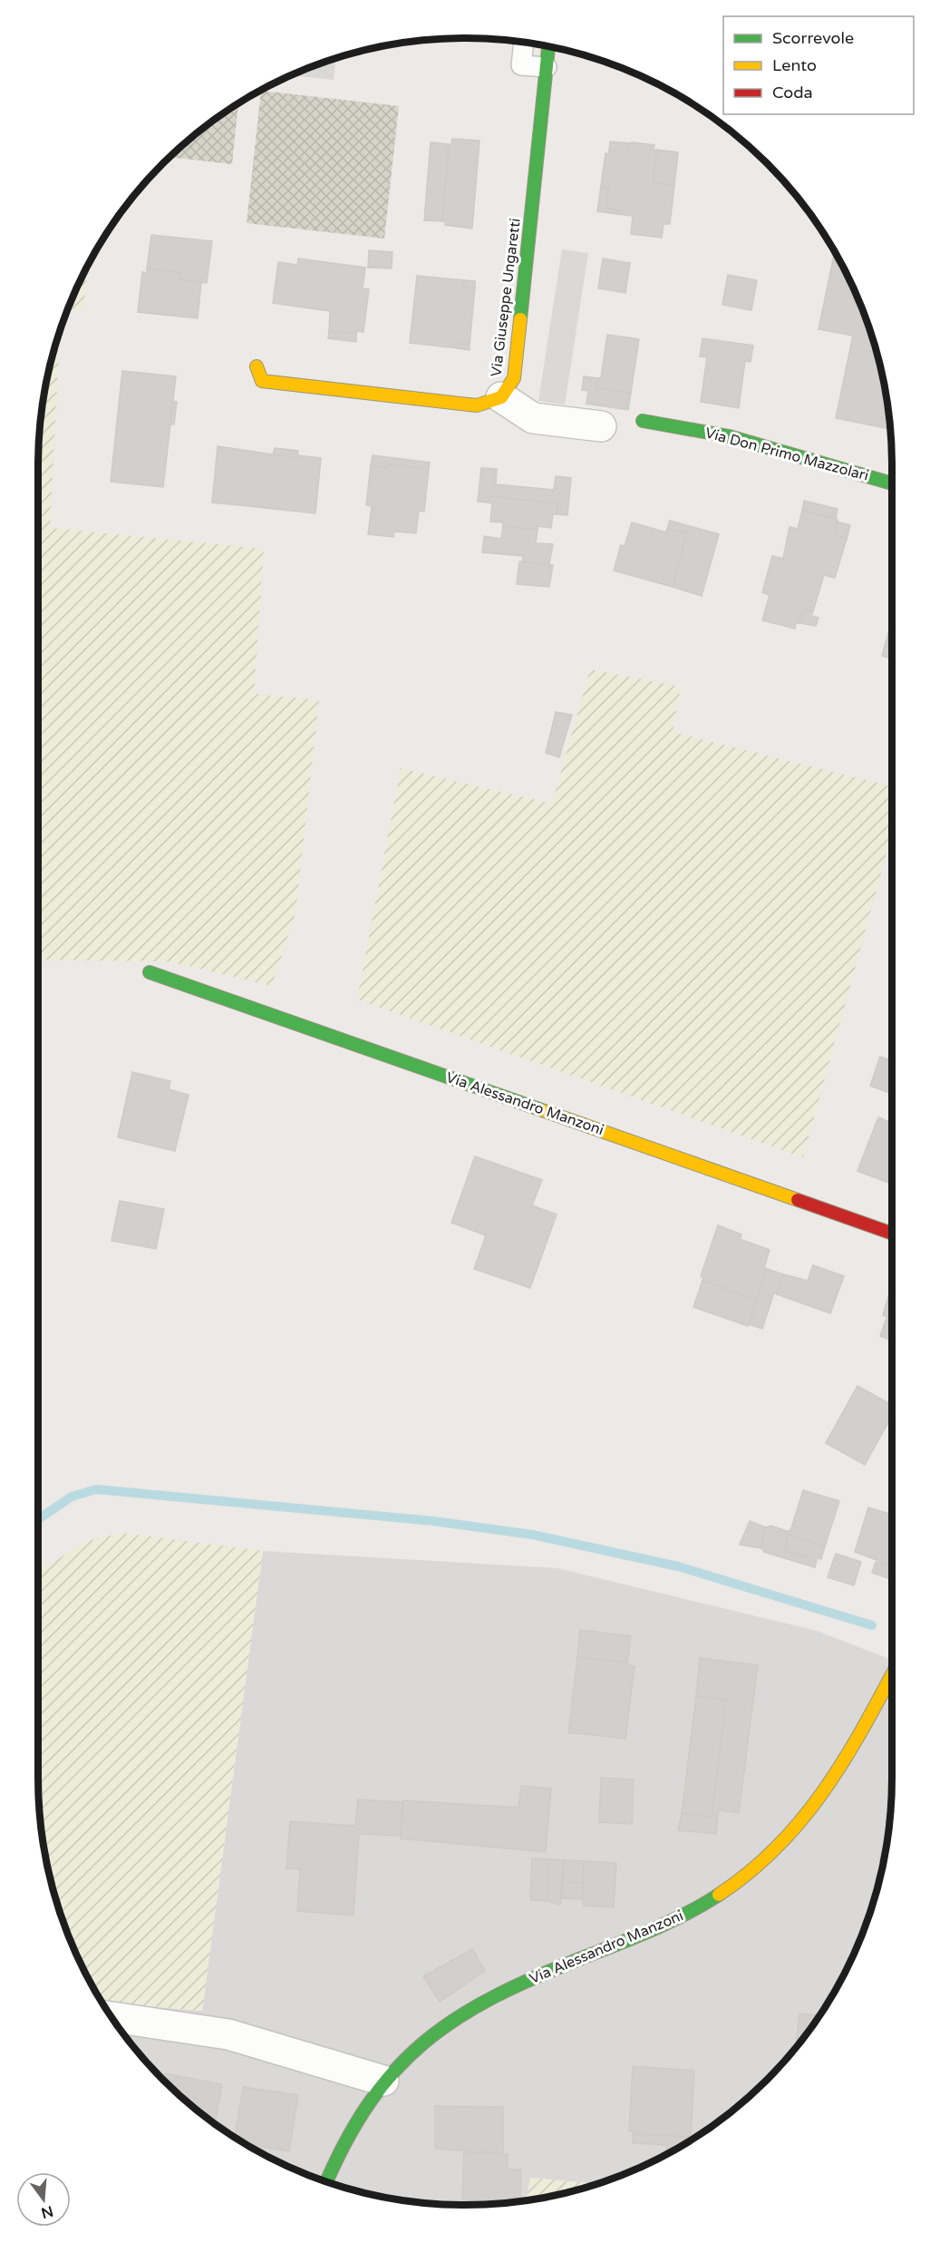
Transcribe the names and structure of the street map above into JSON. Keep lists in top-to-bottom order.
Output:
{
  "streets": {
    "street": ["Via Giuseppe Ungaretti", "Via Don Primo Mazzolari", "Via Alessandro Manzoni"]
  },
  "legend": ["Scorrevole", "Lento", "Coda"],
  "north": "bottom"
}
